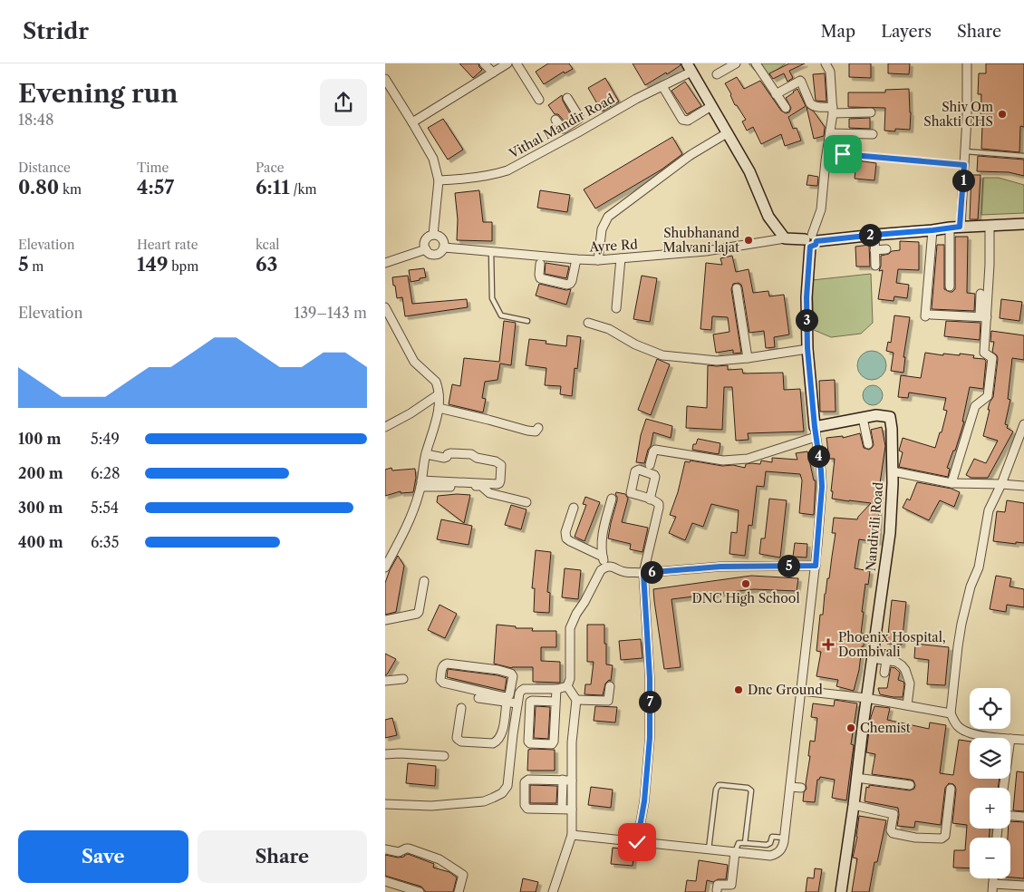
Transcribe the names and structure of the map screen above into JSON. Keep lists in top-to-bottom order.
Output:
{
  "streets": {
    "street": ["Vithal Mandir Road", "Ayre Rd", "Nandivili Road"]
  },
  "places": {
    "other": [
      "Shiv Om Shakti CHS",
      "Shubhanand Malvani lajat",
      "DNC High School",
      "Dnc Ground",
      "Chemist"
    ],
    "health": ["Phoenix Hospital, Dombivali"]
  },
  "page": {
    "header": "Stridr",
    "nav": ["Map", "Layers", "Share"],
    "heading": ["Evening run", "18:48"],
    "stats": [
      ["Distance", "0.80 km"],
      ["Time", "4:57"],
      ["Pace", "6:11 /km"],
      ["Elevation", "5 m"],
      ["Heart rate", "149 bpm"],
      ["kcal", "63"]
    ],
    "pins": [
      "1",
      "2",
      "3",
      "4",
      "5",
      "6",
      "7"
    ],
    "chart": ["Elevation", "139–143 m"],
    "list": [
      {
        "name": "100 m",
        "note": "5:49"
      },
      {
        "name": "200 m",
        "note": "6:28"
      },
      {
        "name": "300 m",
        "note": "5:54"
      },
      {
        "name": "400 m",
        "note": "6:35"
      }
    ],
    "map_buttons": ["+", "−"],
    "buttons": ["Save", "Share"]
  }
}
